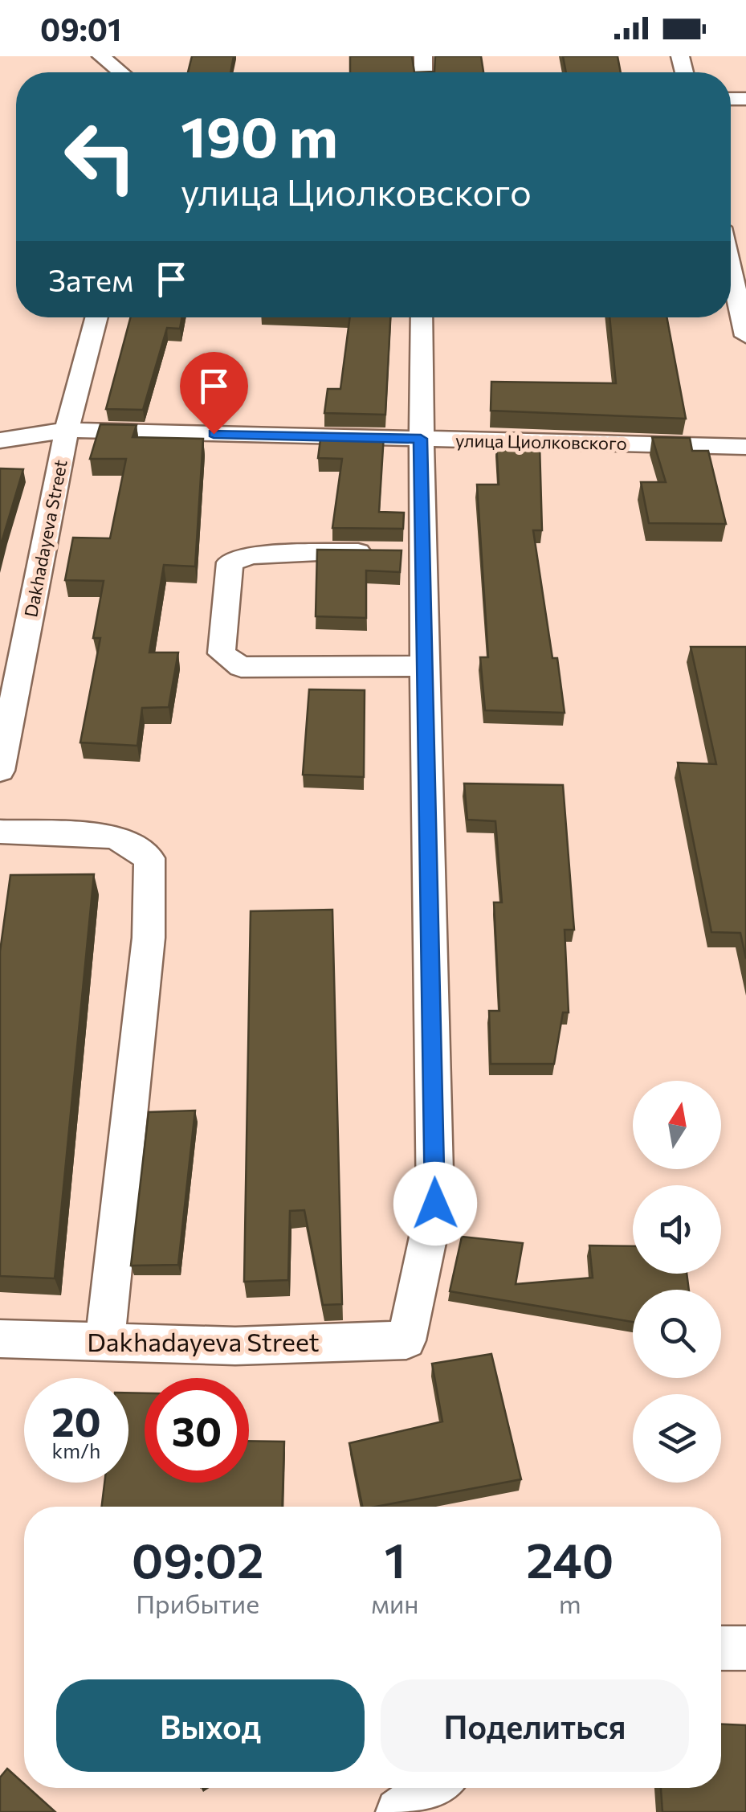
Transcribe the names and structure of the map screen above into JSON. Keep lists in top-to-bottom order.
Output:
{
  "streets": {
    "street": ["улица Циолковского", "Dakhadayeva Street"]
  },
  "crossings": [
    ["улица Циолковского", "Dakhadayeva Street"]
  ],
  "north": "top",
  "page": {
    "status": "09:01",
    "turn": ["190 m", "улица Циолковского"],
    "then": "Затем",
    "speed": "20 km/h",
    "limit": "30",
    "eta": [
      "09:02",
      "Прибытие",
      "1",
      "мин",
      "240",
      "m"
    ],
    "buttons": ["Выход", "Поделиться"]
  }
}
